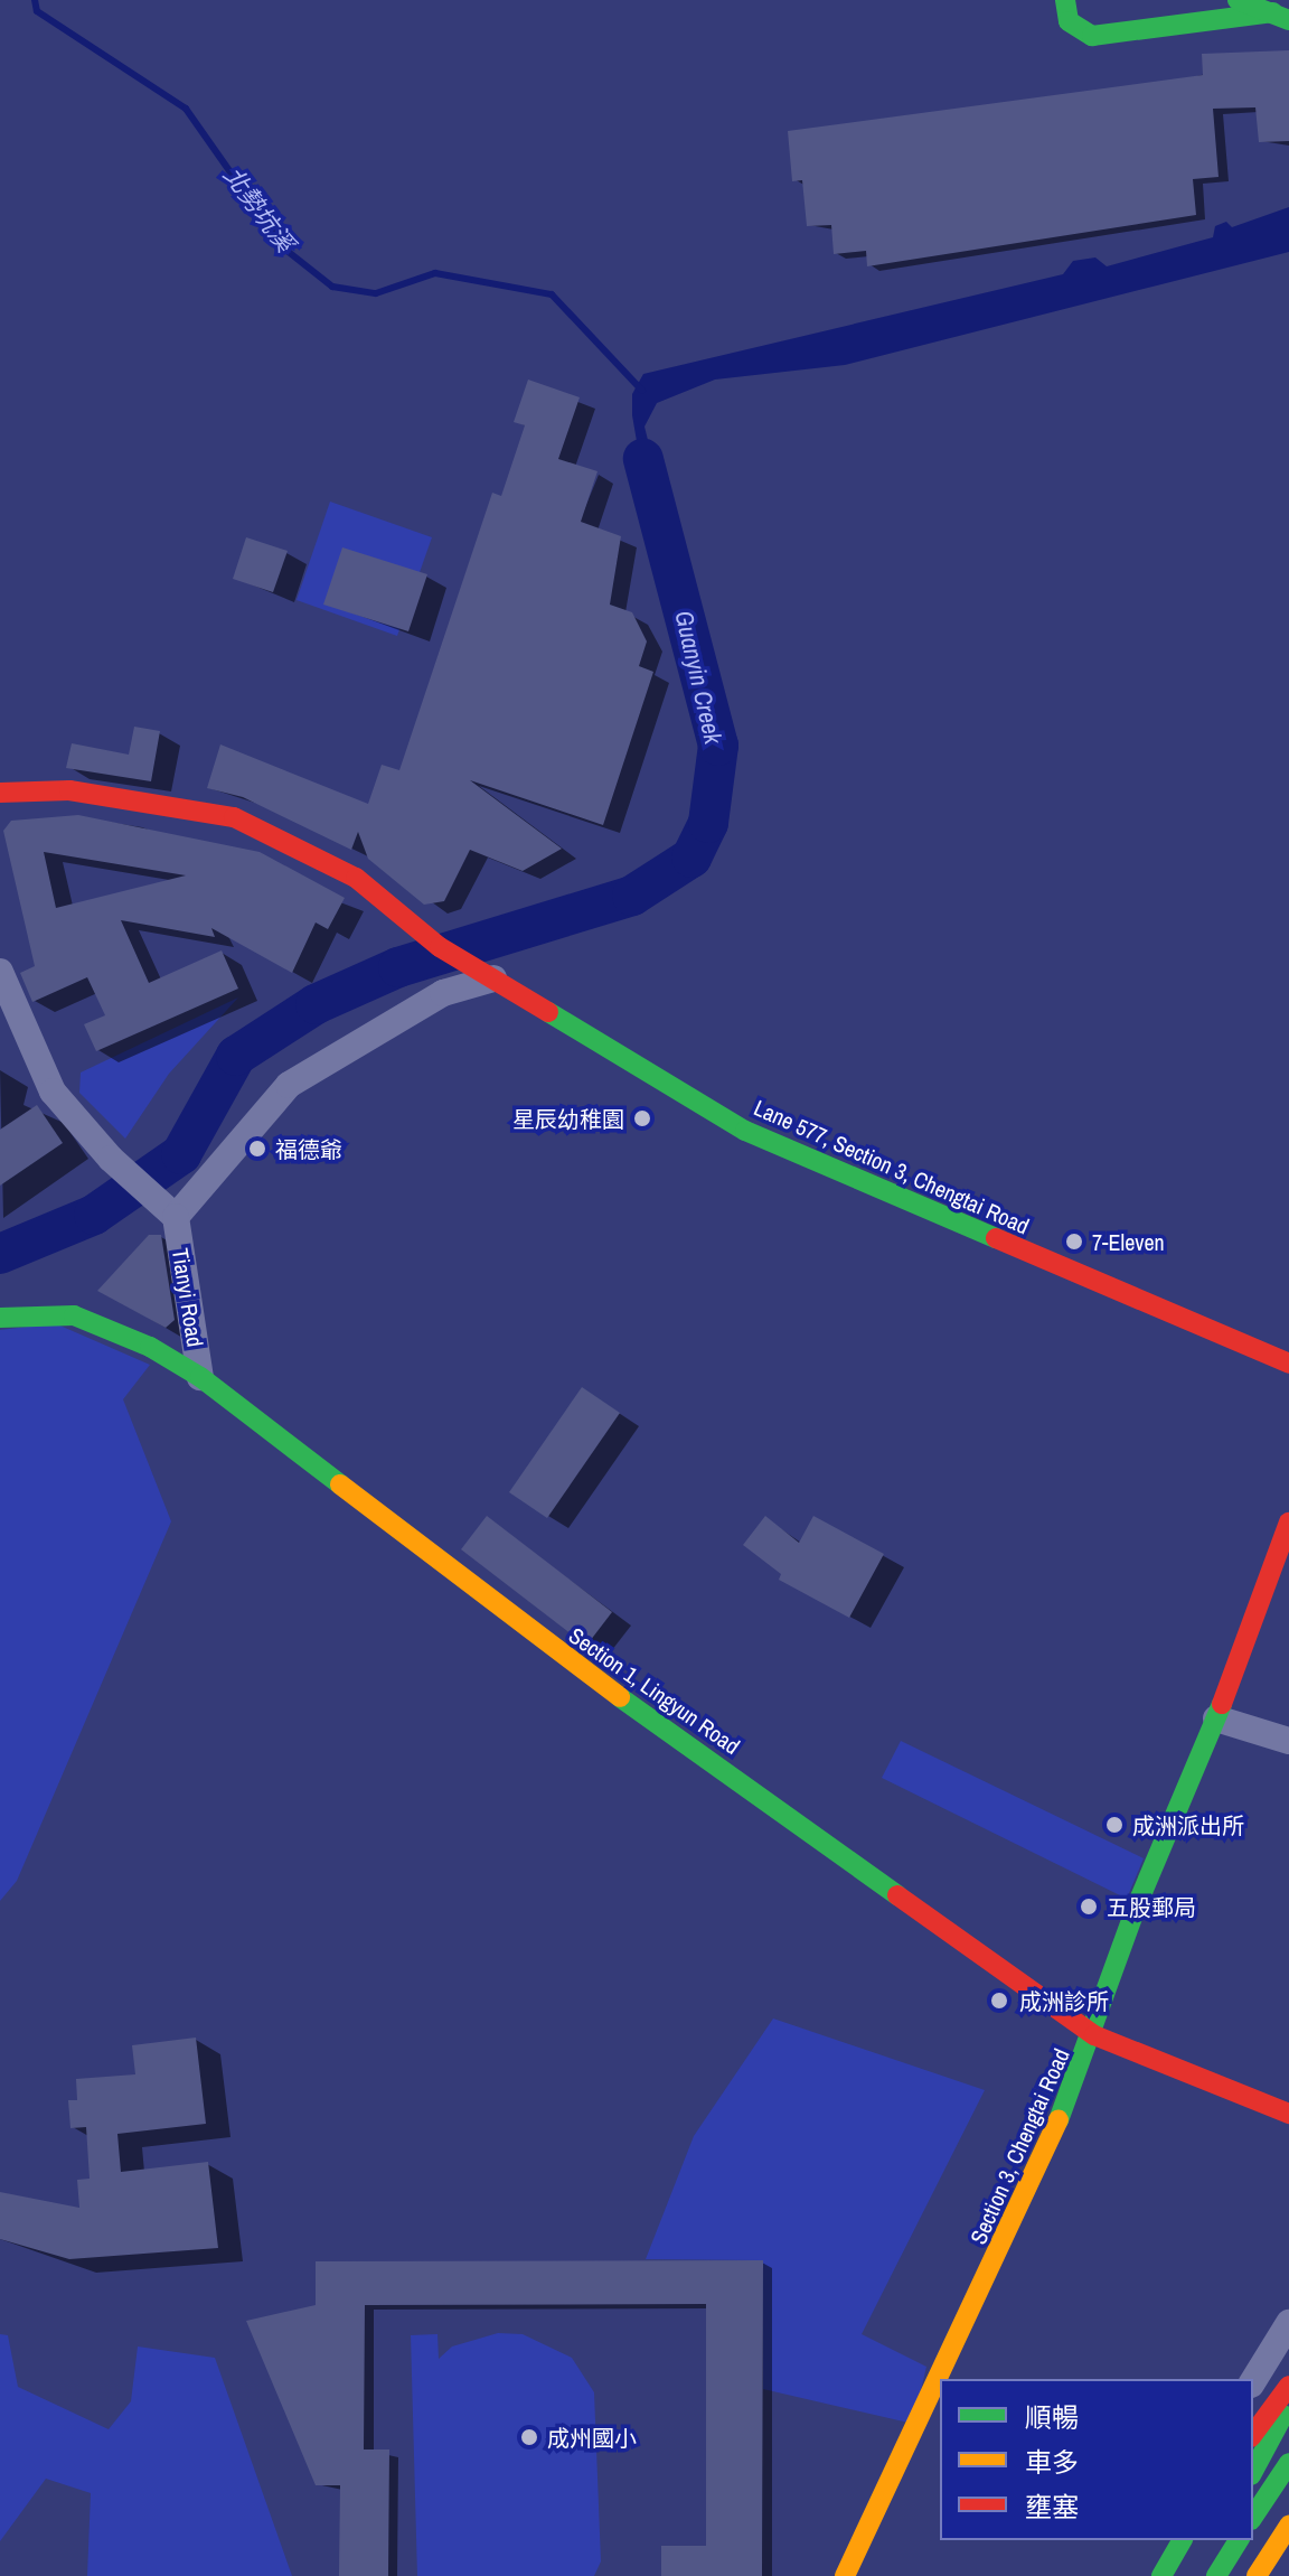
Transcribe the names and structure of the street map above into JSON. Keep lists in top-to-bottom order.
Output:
{
  "streets": {
    "main road": ["Lane 577, Section 3, Chengtai Road", "Section 1, Lingyun Road", "Section 3, Chengtai Road"],
    "street": ["Tianyi Road"]
  },
  "crossings": [
    ["Tianyi Road", "Section 1, Lingyun Road"],
    ["Section 1, Lingyun Road", "Section 3, Chengtai Road"]
  ],
  "water": ["北勢坑溪", "Guanyin Creek"],
  "places": [
    "星辰幼稚園",
    "福德爺",
    "7-Eleven",
    "成洲派出所",
    "五股郵局",
    "成洲診所",
    "成州國小"
  ],
  "legend": ["順暢", "車多", "壅塞"]
}
